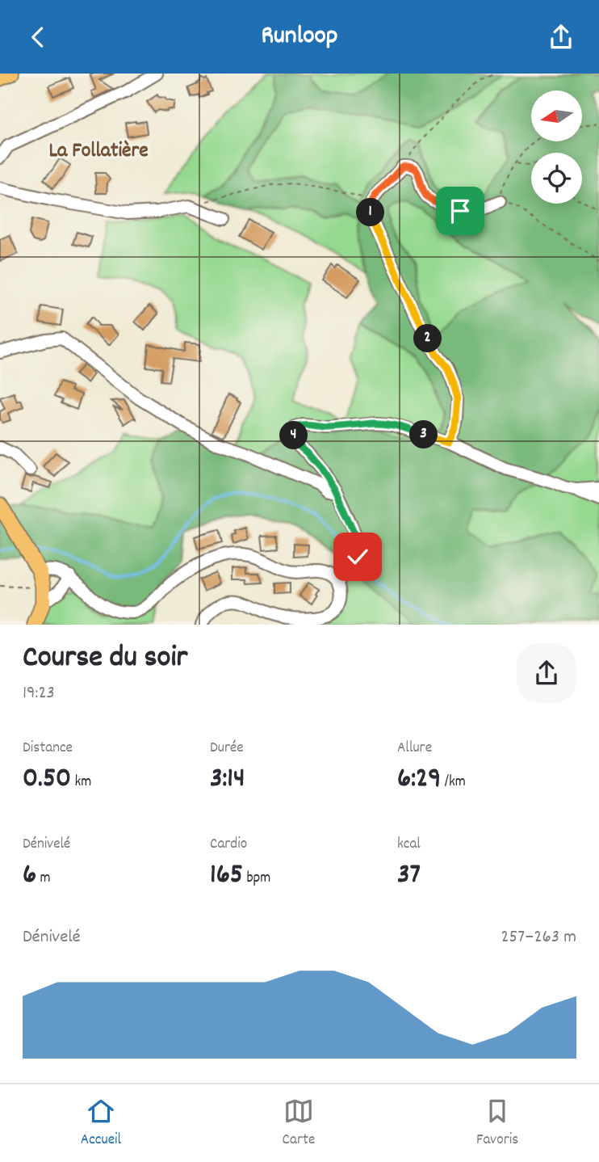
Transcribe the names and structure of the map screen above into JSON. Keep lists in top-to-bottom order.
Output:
{
  "districts": ["La Follatière"],
  "north": "left",
  "page": {
    "header": "Runloop",
    "pins": [
      "1",
      "2",
      "3",
      "4"
    ],
    "heading": ["Course du soir", "19:23"],
    "stats": [
      ["Distance", "0.50 km"],
      ["Durée", "3:14"],
      ["Allure", "6:29 /km"],
      ["Dénivelé", "6 m"],
      ["Cardio", "165 bpm"],
      ["kcal", "37"]
    ],
    "chart": ["Dénivelé", "257–263 m"],
    "tabs": ["Accueil", "Carte", "Favoris"]
  }
}
